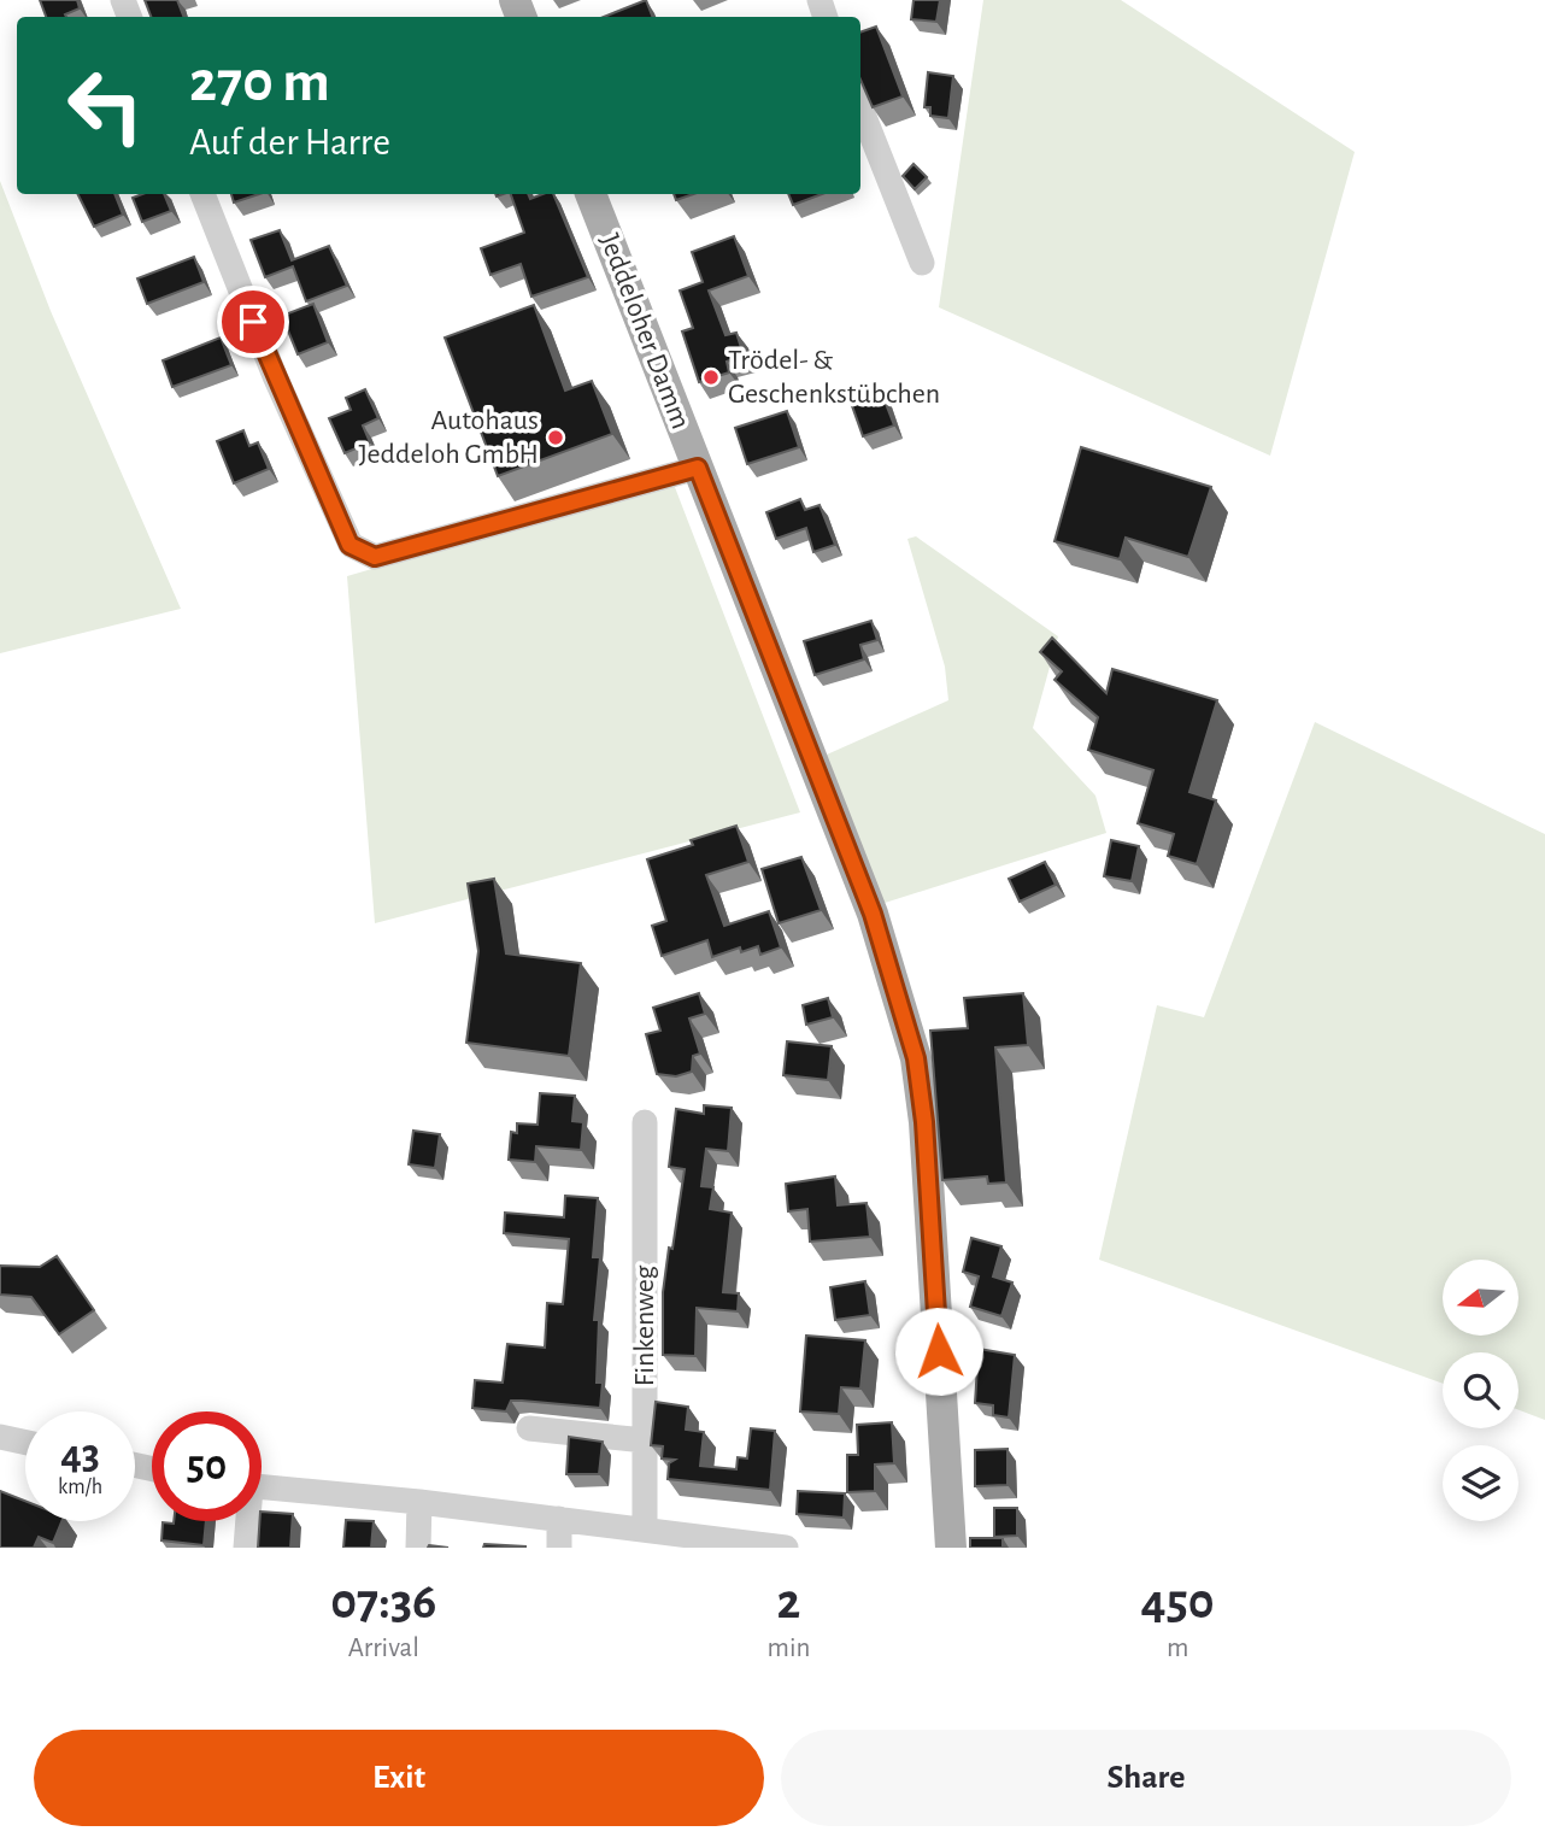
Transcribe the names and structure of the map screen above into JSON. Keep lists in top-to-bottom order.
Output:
{
  "streets": {
    "main road": ["Jeddeloher Damm"],
    "street": ["Finkenweg"]
  },
  "places": ["Trödel- & Geschenkstübchen", "Autohaus Jeddeloh GmbH"],
  "north": "left",
  "page": {
    "turn": ["270 m", "Auf der Harre"],
    "speed": "43 km/h",
    "limit": "50",
    "eta": [
      "07:36",
      "Arrival",
      "2",
      "min",
      "450",
      "m"
    ],
    "buttons": ["Exit", "Share"]
  }
}
